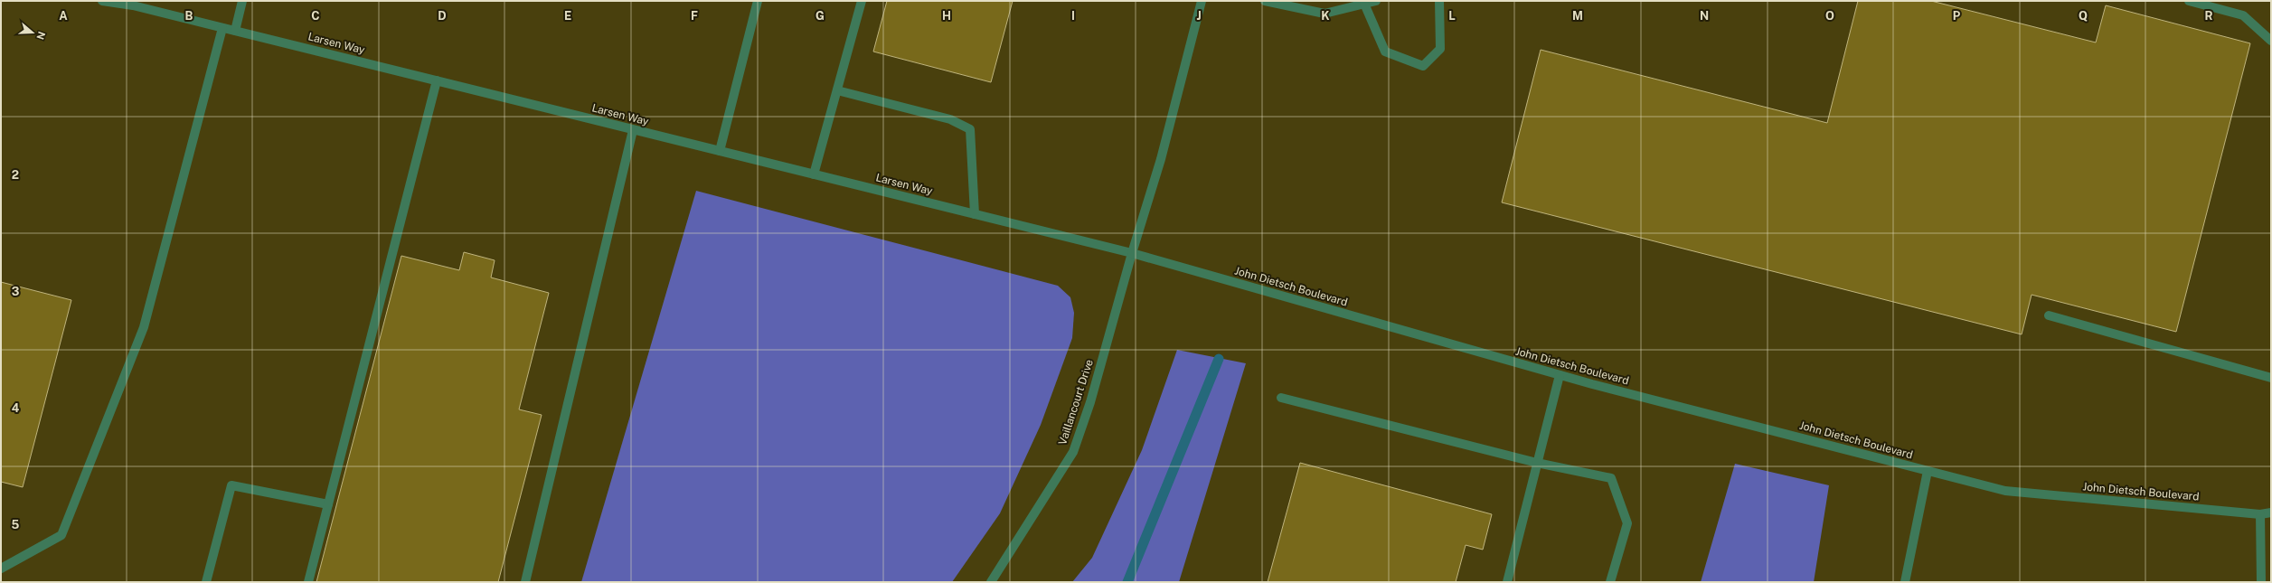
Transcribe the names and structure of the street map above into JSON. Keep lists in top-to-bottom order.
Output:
{
  "streets": {
    "street": ["Larsen Way", "John Dietsch Boulevard", "Vaillancourt Drive"]
  },
  "crossings": [
    ["Larsen Way", "John Dietsch Boulevard"],
    ["Larsen Way", "Vaillancourt Drive"],
    ["John Dietsch Boulevard", "Vaillancourt Drive"]
  ],
  "north": "right",
  "grid": {
    "columns": [
      "A",
      "B",
      "C",
      "D",
      "E",
      "F",
      "G",
      "H",
      "I",
      "J",
      "K",
      "L",
      "M",
      "N",
      "O",
      "P",
      "Q",
      "R"
    ],
    "rows": [
      "2",
      "3",
      "4",
      "5"
    ]
  }
}
